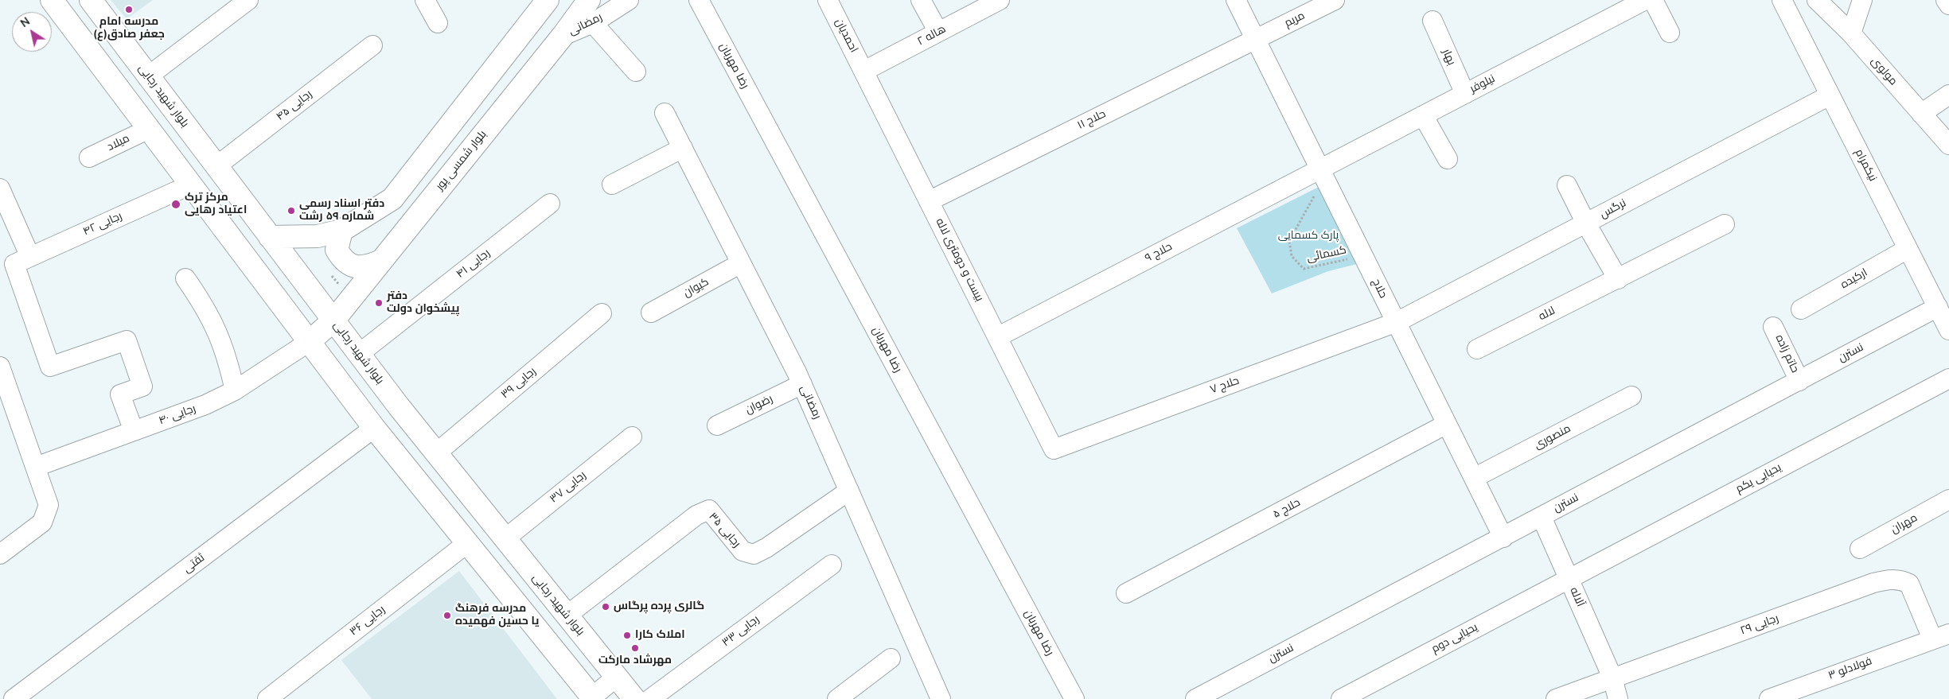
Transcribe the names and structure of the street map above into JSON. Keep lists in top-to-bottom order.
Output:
{
  "streets": {
    "main road": ["بلوار شهید رجایی", "بلوار شمسی پور"],
    "street": [
      "مریم",
      "رمضانی",
      "احمدیان",
      "هاله ۲",
      "بهار",
      "رضا مهربان",
      "مولوی",
      "نیلوفر",
      "رجایی ۴۵",
      "حلاج ۱۱",
      "میلاد",
      "نیکمرام",
      "نرگس",
      "رجایی ۴۲",
      "حلاج ۹",
      "بیست و دومتری لاله",
      "رجایی ۴۱",
      "ارکیده",
      "کیوان",
      "حلاج",
      "لاله",
      "نسترن",
      "حاتم زاده",
      "رجایی ۳۹",
      "حلاج ۷",
      "رضوان",
      "رجایی ۴۰",
      "منصوری",
      "یحیایی یکم",
      "رجایی ۳۷",
      "حلاج ۵",
      "مهران",
      "رجایی ۳۵",
      "ثقتی",
      "آلاله",
      "رجایی ۳۶",
      "رجایی ۲۹",
      "رجایی ۳۳",
      "یحیایی دوم",
      "فولادلو ۳"
    ],
    "path": ["کسمائی"]
  },
  "crossings": [
    ["مریم", "حلاج ۱۱"],
    ["مریم", "حلاج"],
    ["رمضانی", "بلوار شمسی پور"],
    ["رمضانی", "کیوان"],
    ["رمضانی", "رضوان"],
    ["رمضانی", "رجایی ۳۵"],
    ["احمدیان", "هاله ۲"],
    ["احمدیان", "بیست و دومتری لاله"],
    ["هاله ۲", "بیست و دومتری لاله"],
    ["بهار", "نیلوفر"],
    ["نیلوفر", "حلاج ۹"],
    ["نیلوفر", "کسمائی"],
    ["نیلوفر", "حلاج"],
    ["بلوار شهید رجایی", "رجایی ۴۵"],
    ["بلوار شهید رجایی", "بلوار شمسی پور"],
    ["بلوار شهید رجایی", "رجایی ۴۱"],
    ["بلوار شهید رجایی", "رجایی ۳۹"],
    ["بلوار شهید رجایی", "رجایی ۳۷"],
    ["بلوار شهید رجایی", "رجایی ۳۵"],
    ["حلاج ۱۱", "بیست و دومتری لاله"],
    ["حلاج ۱۱", "حلاج"],
    ["بلوار شمسی پور", "رجایی ۴۰"],
    ["نیکمرام", "نرگس"],
    ["نیکمرام", "ارکیده"],
    ["نیکمرام", "نسترن"],
    ["نرگس", "حلاج"],
    ["نرگس", "حلاج ۷"],
    ["حلاج ۹", "کسمائی"],
    ["حلاج ۹", "بیست و دومتری لاله"],
    ["حلاج ۹", "حلاج"],
    ["کسمائی", "حلاج"],
    ["بیست و دومتری لاله", "حلاج ۷"],
    ["حلاج", "نسترن"],
    ["حلاج", "حلاج ۷"],
    ["حلاج", "منصوری"],
    ["حلاج", "حلاج ۵"],
    ["نسترن", "حاتم زاده"],
    ["نسترن", "آلاله"],
    ["یحیایی یکم", "آلاله"],
    ["یحیایی یکم", "یحیایی دوم"],
    ["آلاله", "رجایی ۲۹"],
    ["آلاله", "یحیایی دوم"],
    ["رجایی ۲۹", "فولادلو ۳"]
  ],
  "parks": ["پارک کسمایی"],
  "places": [
    "مدرسه امام جعفر صادق(ع)",
    "مرکز ترک اعتیاد رهایی",
    "دفتر اسناد رسمی شماره ۵۹ رشت",
    "دفتر پیشخوان دولت",
    "گالری پرده پرگاس",
    "مدرسه فرهنگ یا حسین فهمیده",
    "املاک کارا",
    "مهرشاد مارکت"
  ],
  "north": "top left"
}
